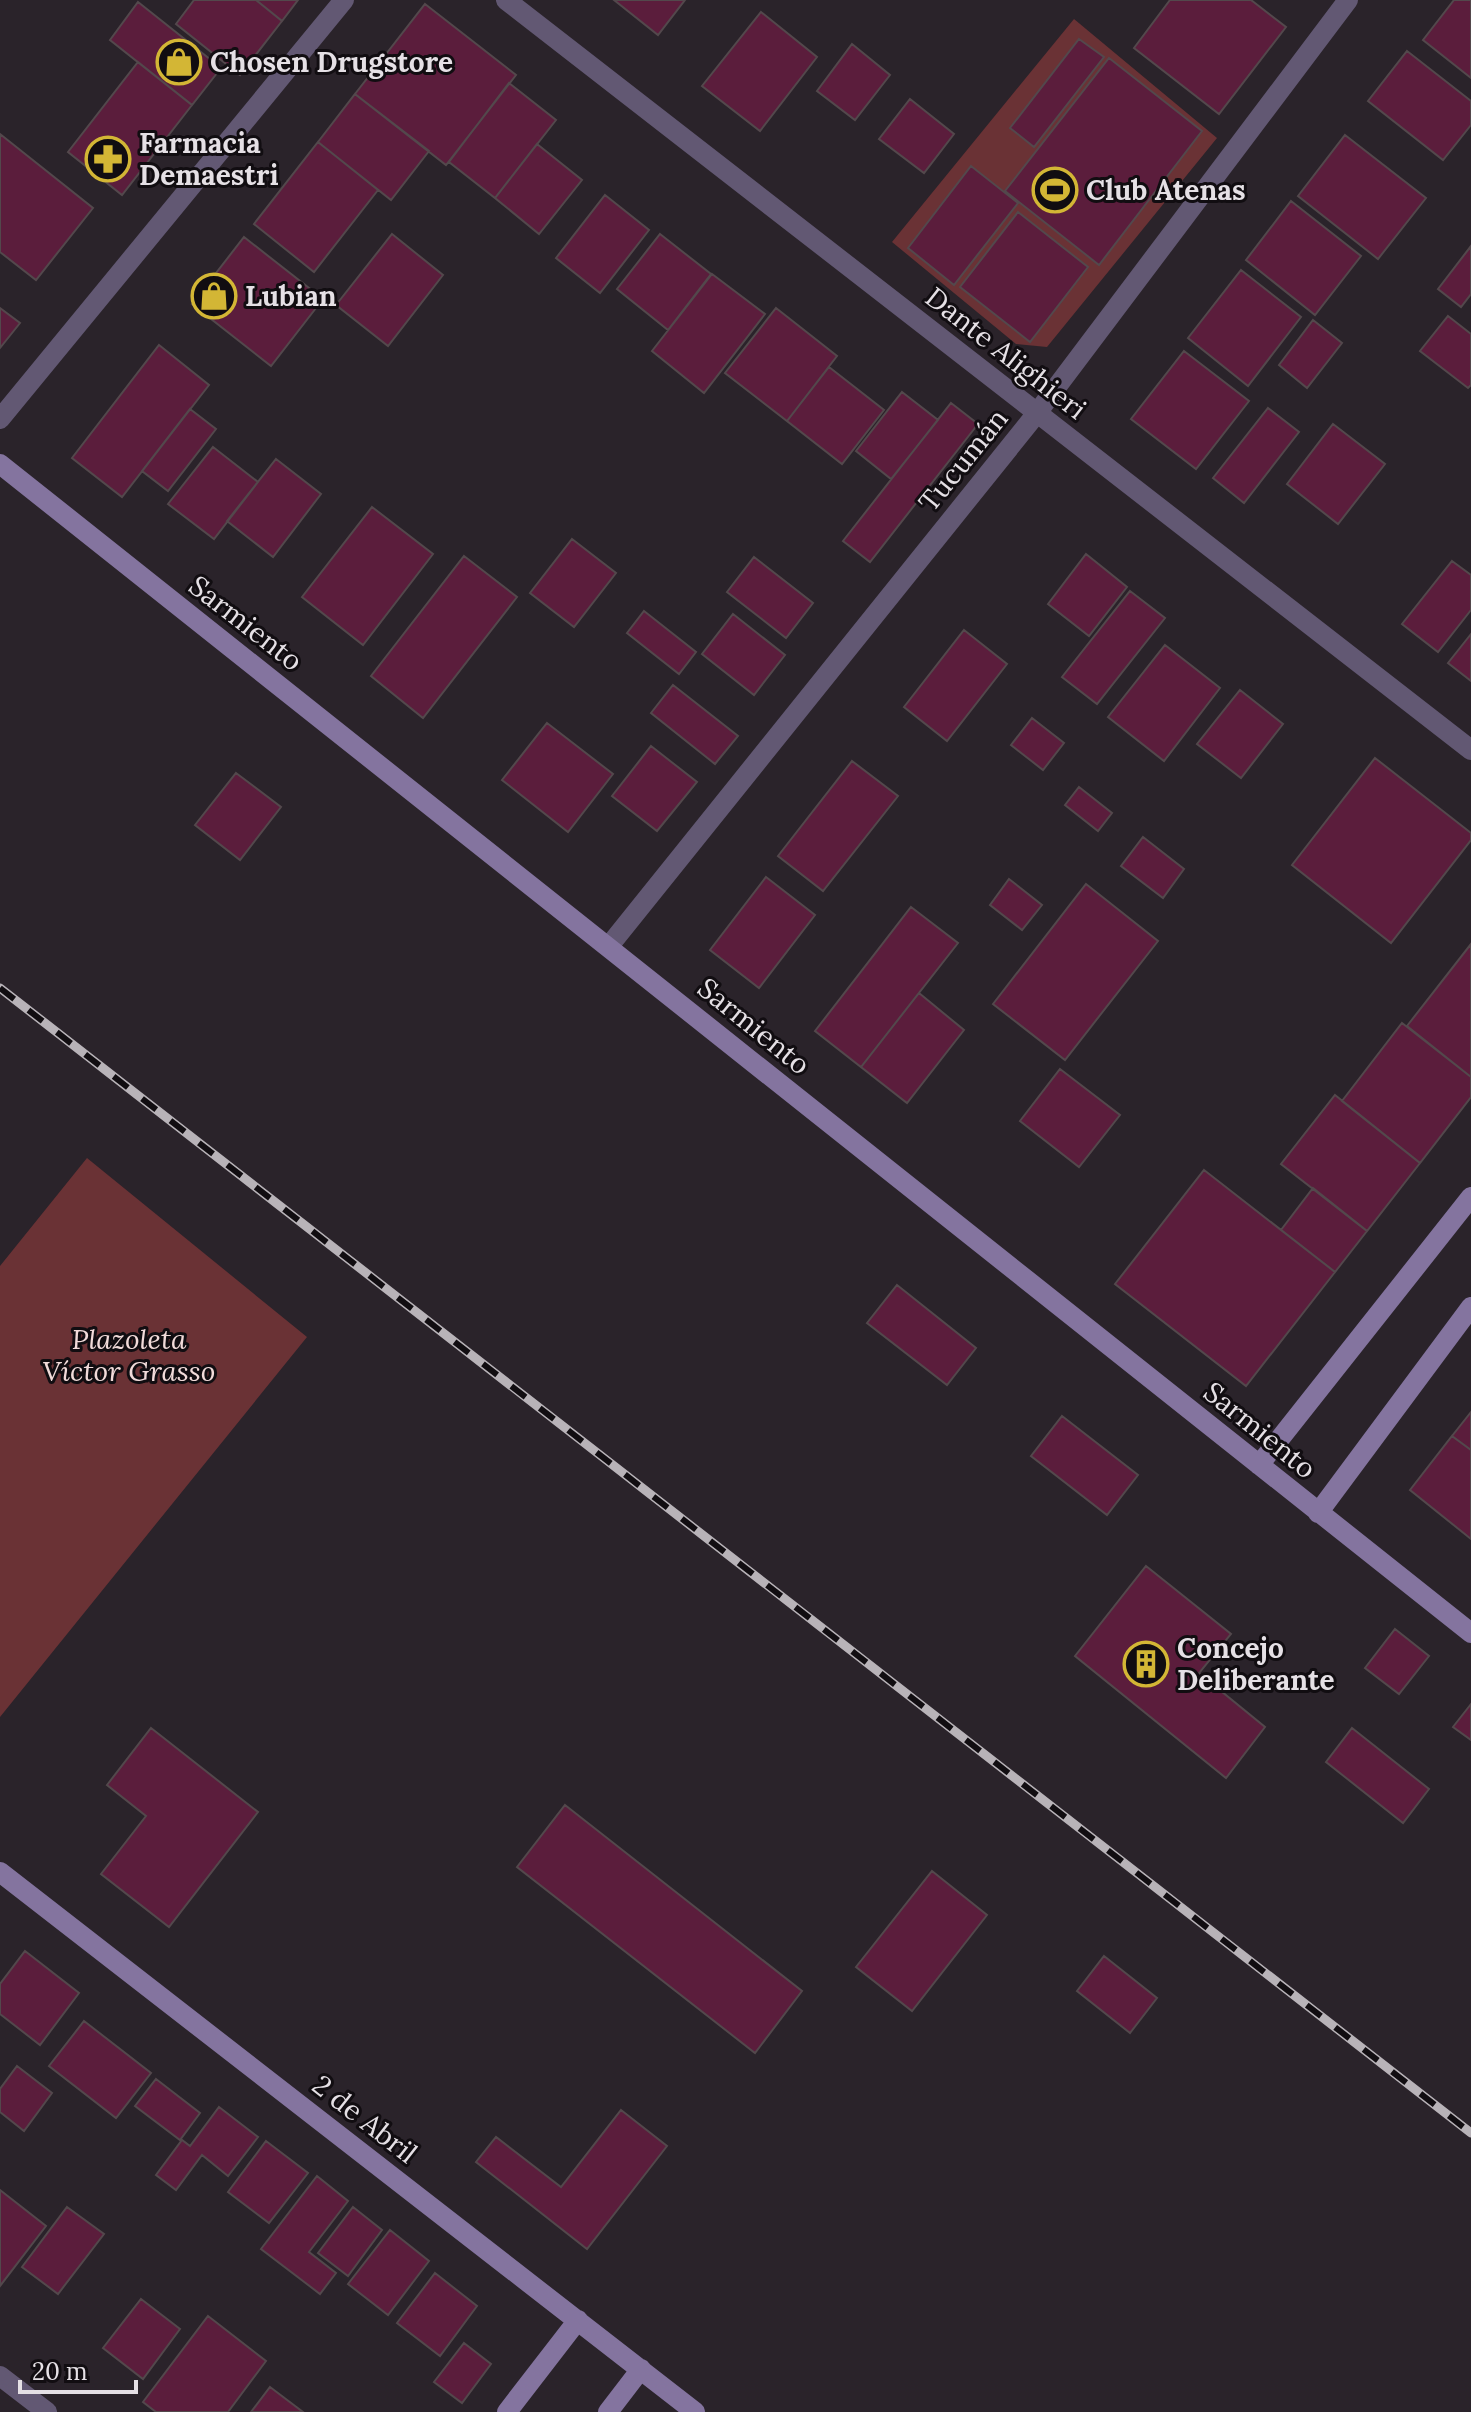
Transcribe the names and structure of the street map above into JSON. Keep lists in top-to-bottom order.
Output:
{
  "streets": {
    "street": [
      "Dante Alighieri",
      "Tucumán",
      "Sarmiento",
      "2 de Abril"
    ]
  },
  "crossings": [
    ["Dante Alighieri", "Tucumán"],
    ["Tucumán", "Sarmiento"]
  ],
  "parks": ["Plazoleta Víctor Grasso"],
  "places": {
    "shop": ["Chosen Drugstore", "Lubian"],
    "pharmacy": ["Farmacia Demaestri"],
    "sports": ["Club Atenas"],
    "building": ["Concejo Deliberante"]
  },
  "scale_bar": "20 m"
}
